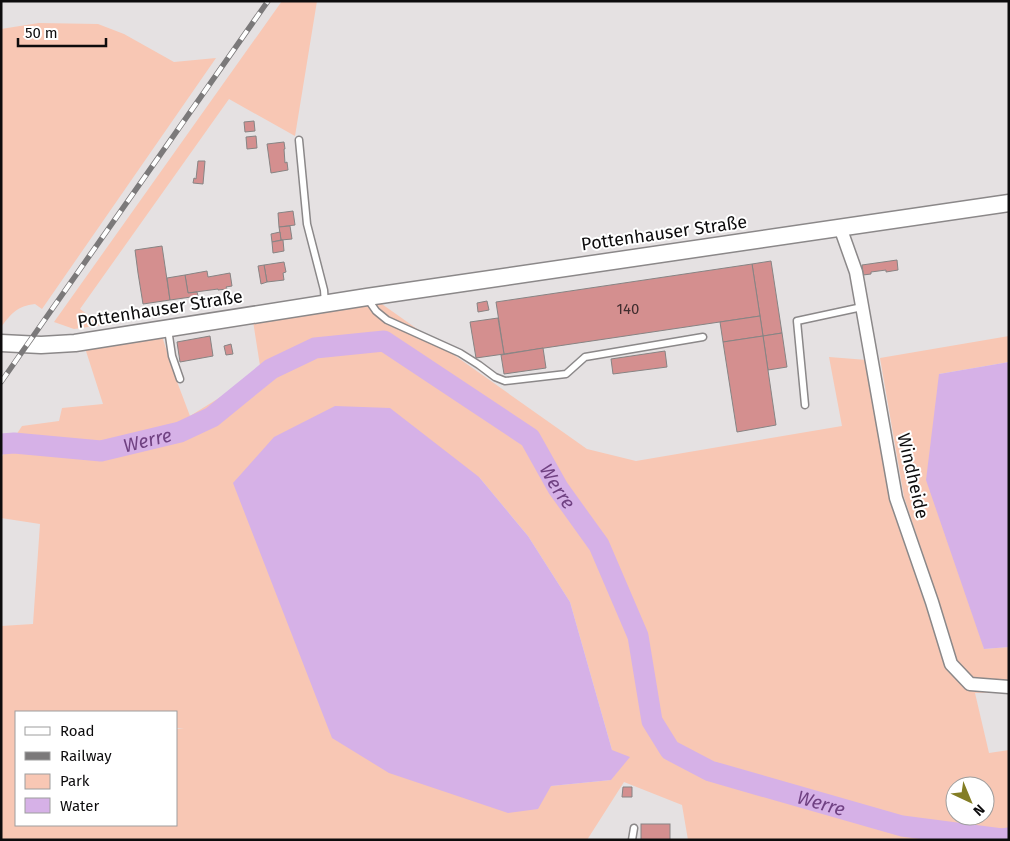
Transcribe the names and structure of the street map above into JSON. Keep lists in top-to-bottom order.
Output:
{
  "streets": {
    "street": ["Pottenhauser Straße", "Windheide"]
  },
  "crossings": [
    ["Pottenhauser Straße", "Windheide"]
  ],
  "water": ["Werre"],
  "house_numbers": ["140"],
  "legend": [
    "Road",
    "Railway",
    "Park",
    "Water"
  ],
  "scale_bar": "50 m",
  "north": "bottom right"
}
